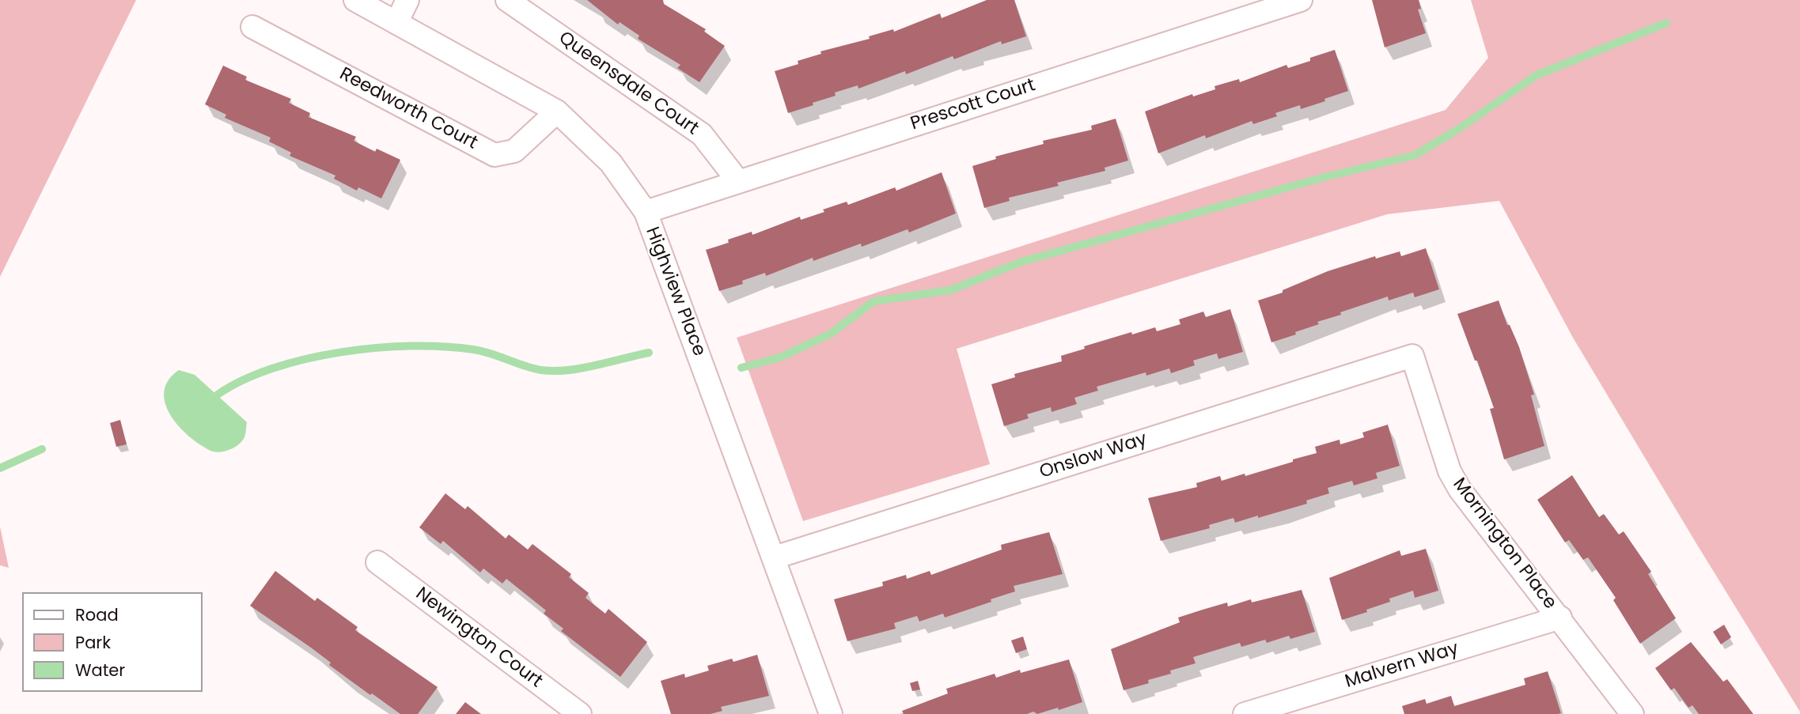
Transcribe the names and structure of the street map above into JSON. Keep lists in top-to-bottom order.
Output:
{
  "streets": {
    "street": [
      "Queensdale Court",
      "Prescott Court",
      "Reedworth Court",
      "Highview Place",
      "Onslow Way",
      "Mornington Place",
      "Newington Court",
      "Malvern Way"
    ]
  },
  "crossings": [
    ["Queensdale Court", "Prescott Court"],
    ["Prescott Court", "Highview Place"],
    ["Reedworth Court", "Highview Place"],
    ["Highview Place", "Onslow Way"],
    ["Onslow Way", "Mornington Place"],
    ["Mornington Place", "Malvern Way"]
  ],
  "legend": ["Road", "Park", "Water"]
}
